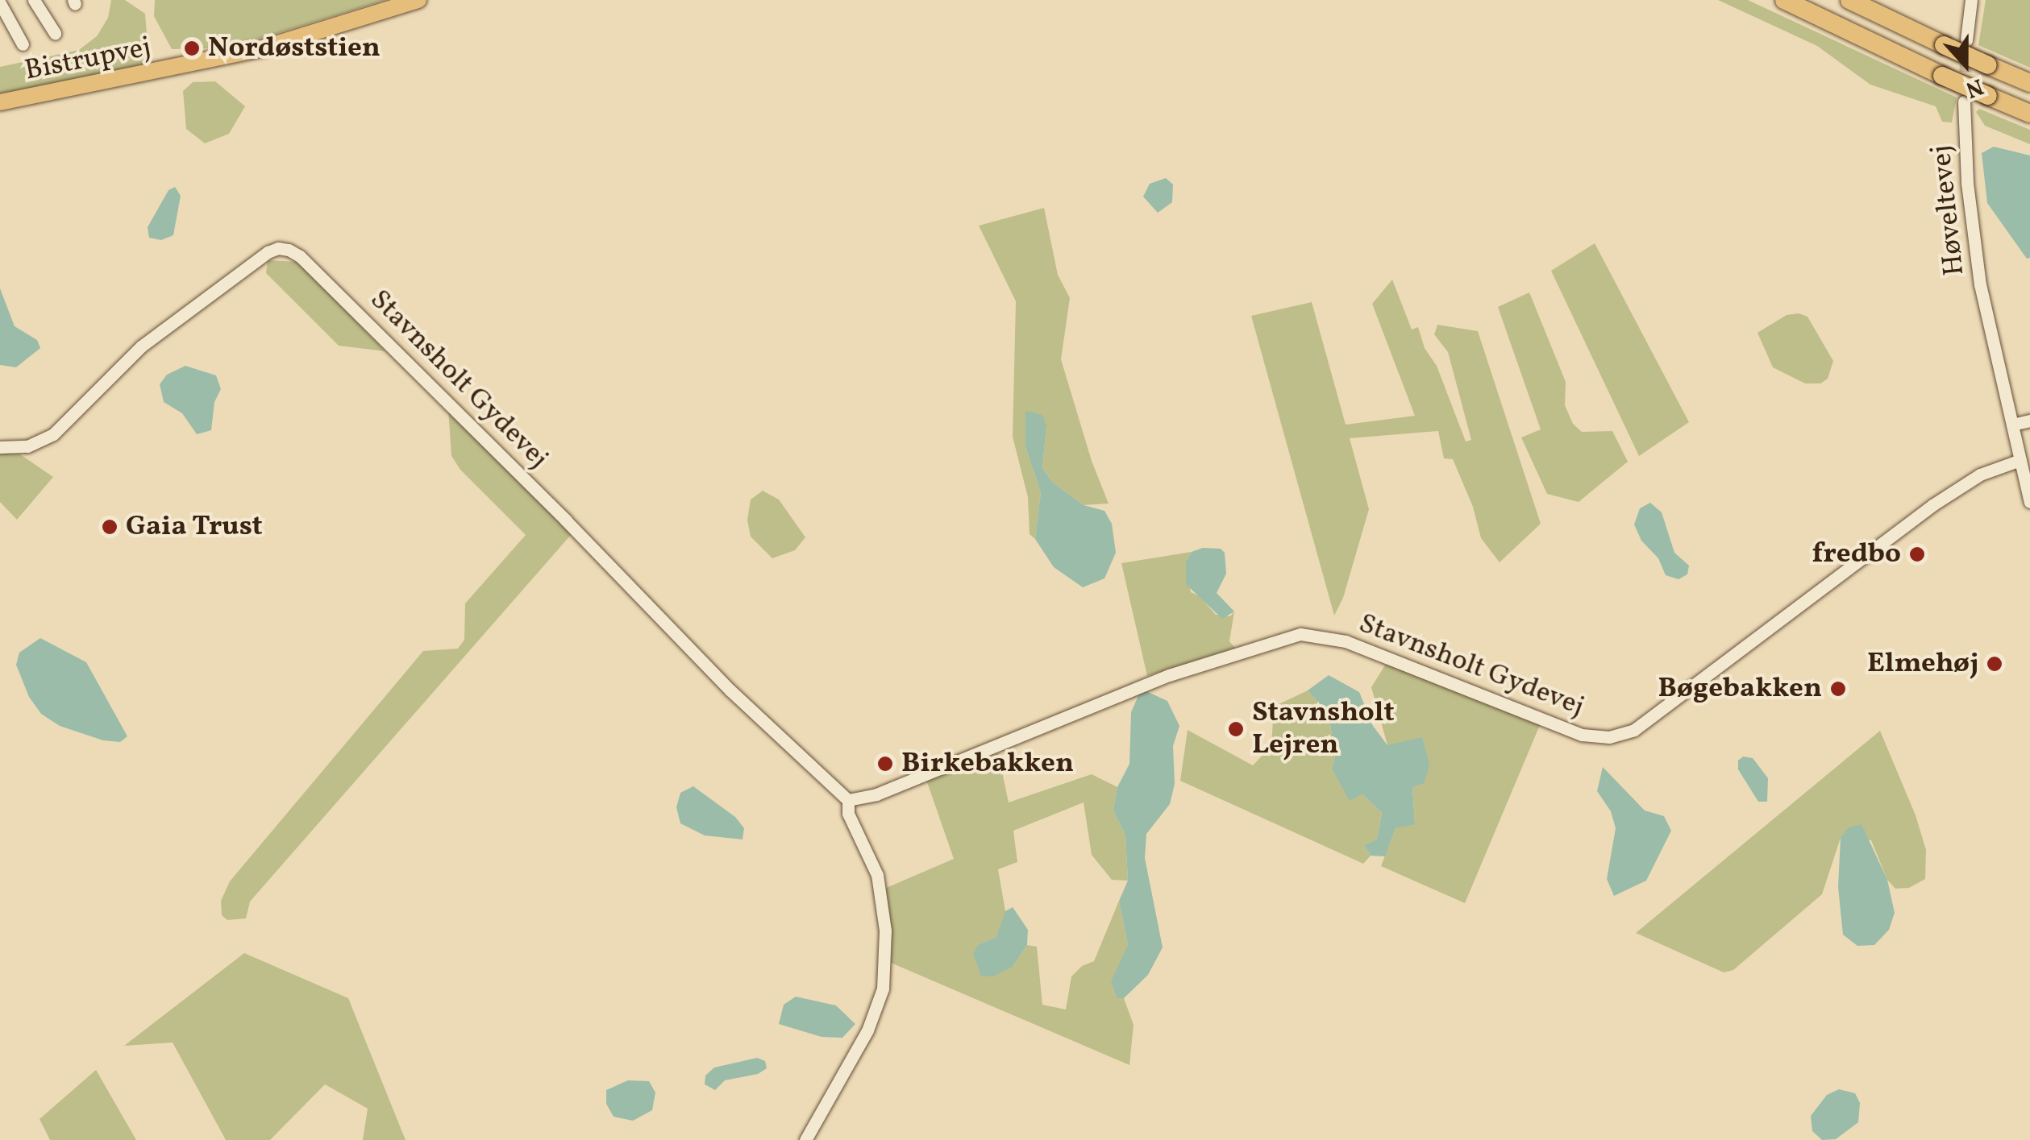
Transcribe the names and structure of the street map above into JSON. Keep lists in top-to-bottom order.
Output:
{
  "streets": {
    "main road": ["Bistrupvej"],
    "street": ["Høveltevej", "Stavnsholt Gydevej"]
  },
  "crossings": [
    ["Høveltevej", "Stavnsholt Gydevej"]
  ],
  "places": [
    "Nordøststien",
    "Gaia Trust",
    "fredbo",
    "Elmehøj",
    "Bøgebakken",
    "Stavnsholt Lejren",
    "Birkebakken"
  ],
  "north": "bottom"
}
